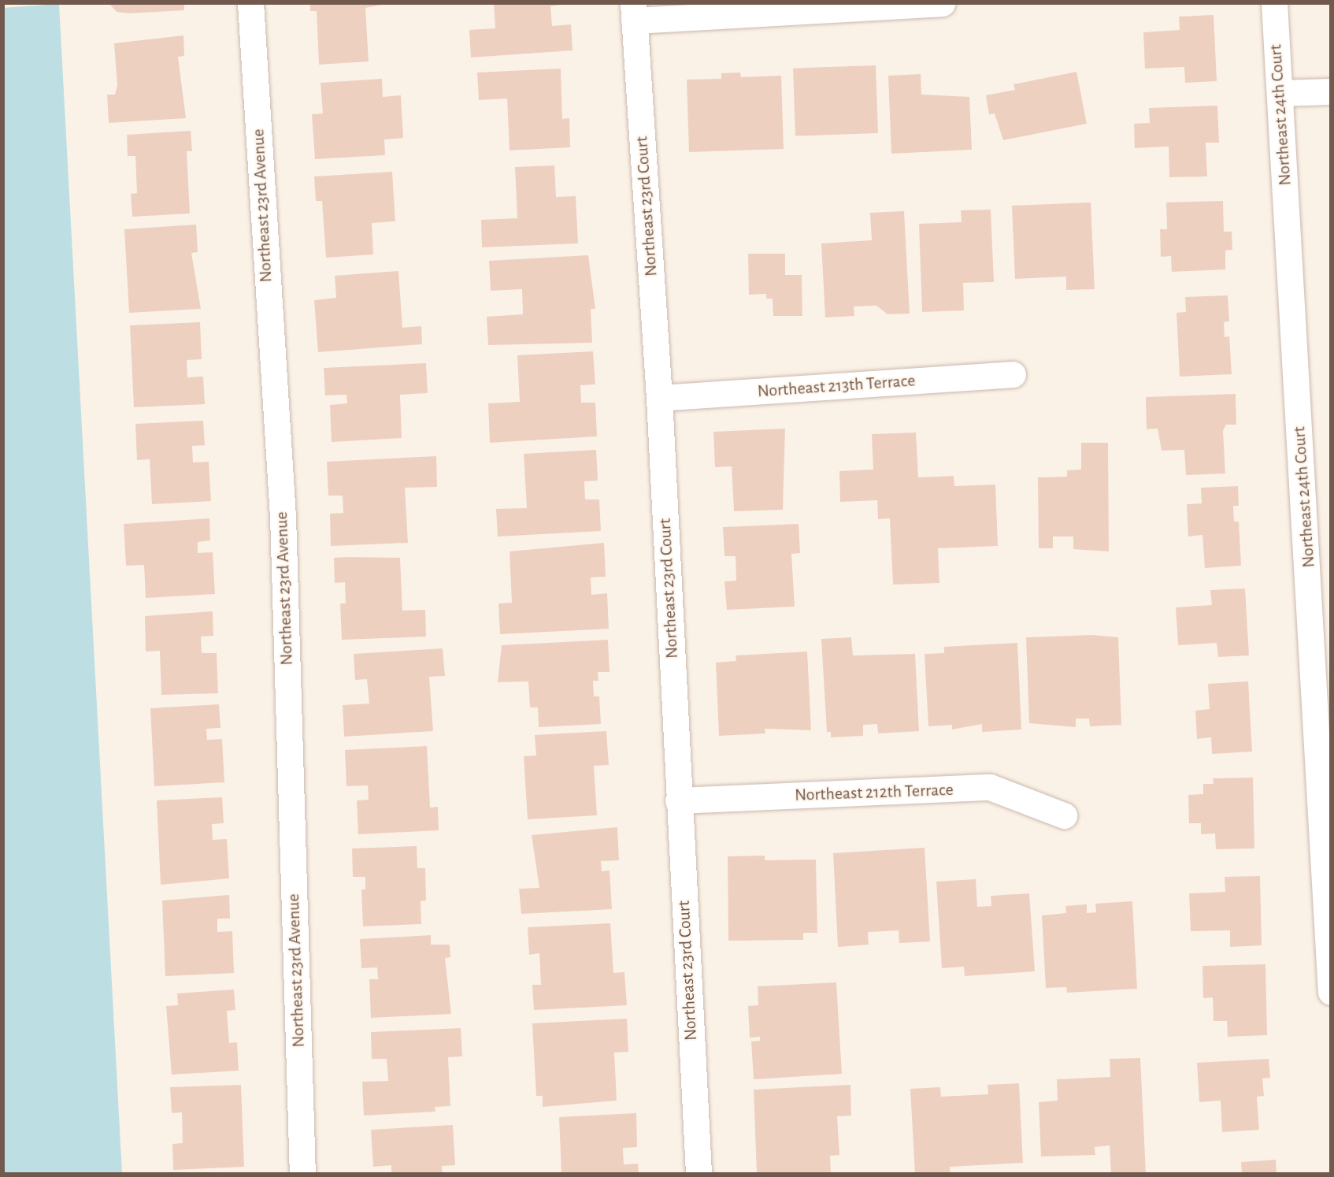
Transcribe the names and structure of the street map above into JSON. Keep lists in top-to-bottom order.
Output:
{
  "streets": {
    "street": [
      "Northeast 24th Court",
      "Northeast 23rd Avenue",
      "Northeast 23rd Court",
      "Northeast 213th Terrace",
      "Northeast 212th Terrace"
    ]
  },
  "crossings": [
    ["Northeast 23rd Court", "Northeast 213th Terrace"],
    ["Northeast 23rd Court", "Northeast 212th Terrace"]
  ]
}
